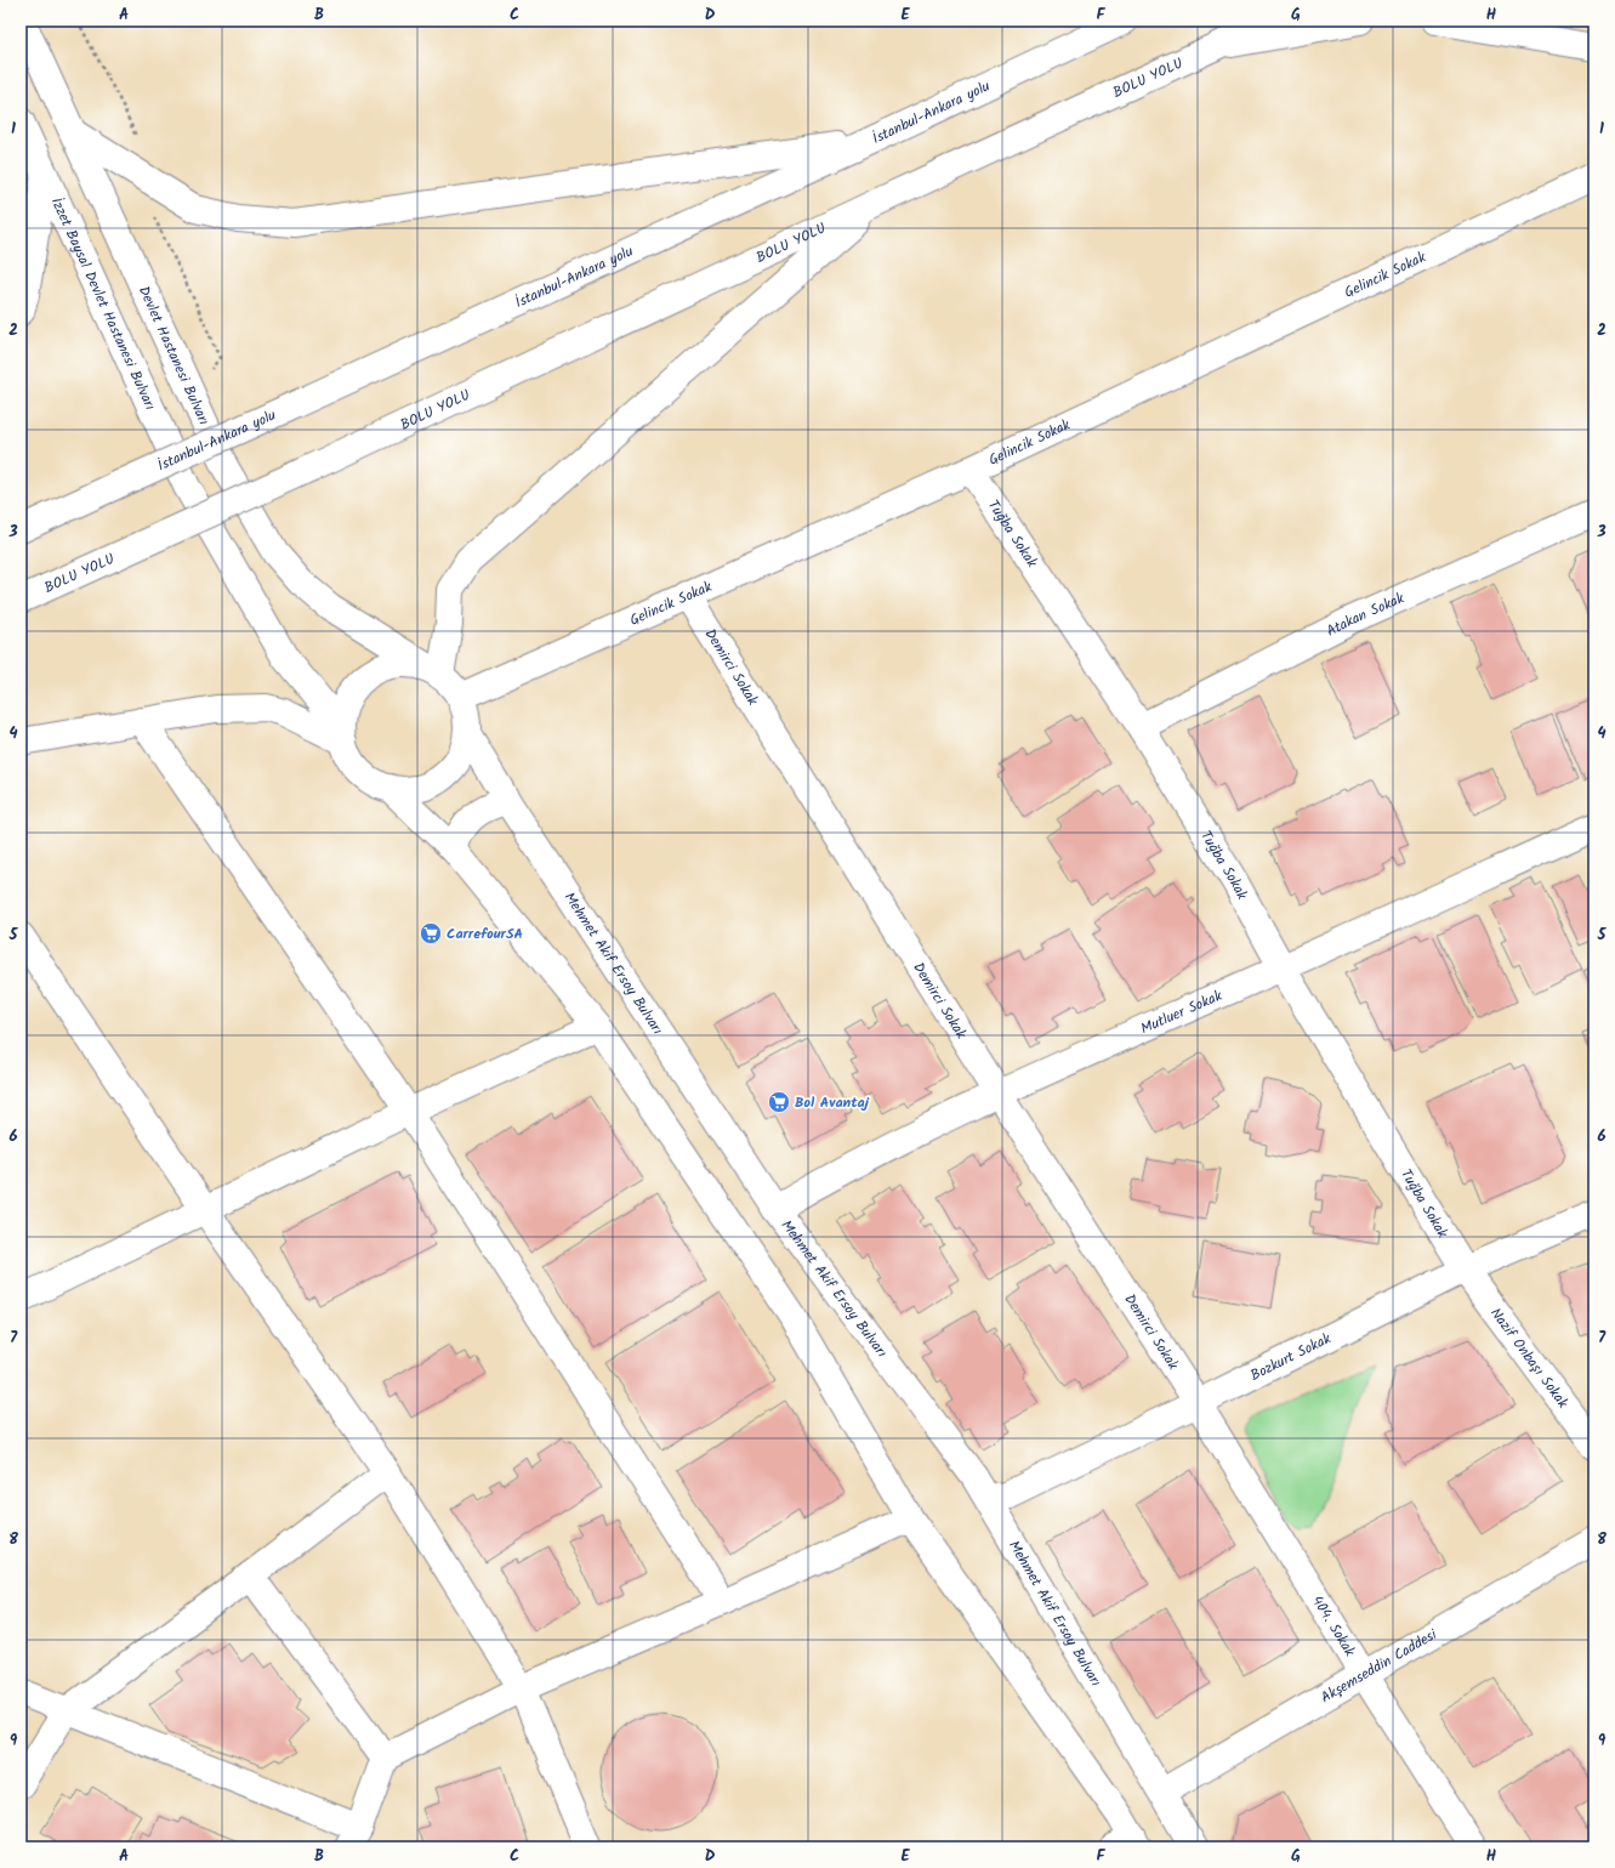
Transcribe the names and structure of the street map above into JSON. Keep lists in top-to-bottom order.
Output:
{
  "streets": {
    "main road": [
      "BOLU YOLU",
      "İstanbul-Ankara yolu",
      "Gelincik Sokak",
      "İzzet Baysal Devlet Hastanesi Bulvarı",
      "Devlet Hastanesi Bulvarı",
      "Tuğba Sokak",
      "Atakan Sokak",
      "Demirci Sokak",
      "Mehmet Akif Ersoy Bulvarı",
      "Mutluer Sokak",
      "Bozkurt Sokak",
      "Nazif Onbaşı Sokak",
      "404. Sokak",
      "Akşemseddin Caddesi"
    ]
  },
  "crossings": [
    ["Gelincik Sokak", "İzzet Baysal Devlet Hastanesi Bulvarı"],
    ["Gelincik Sokak", "Devlet Hastanesi Bulvarı"],
    ["Gelincik Sokak", "Tuğba Sokak"],
    ["Gelincik Sokak", "Demirci Sokak"],
    ["Gelincik Sokak", "Mehmet Akif Ersoy Bulvarı"],
    ["İzzet Baysal Devlet Hastanesi Bulvarı", "Devlet Hastanesi Bulvarı"],
    ["İzzet Baysal Devlet Hastanesi Bulvarı", "Mehmet Akif Ersoy Bulvarı"],
    ["Devlet Hastanesi Bulvarı", "Mehmet Akif Ersoy Bulvarı"],
    ["Tuğba Sokak", "Atakan Sokak"],
    ["Tuğba Sokak", "Mutluer Sokak"],
    ["Tuğba Sokak", "Bozkurt Sokak"],
    ["Tuğba Sokak", "Nazif Onbaşı Sokak"],
    ["Demirci Sokak", "Mutluer Sokak"],
    ["Demirci Sokak", "Bozkurt Sokak"],
    ["Demirci Sokak", "404. Sokak"],
    ["Mehmet Akif Ersoy Bulvarı", "Mutluer Sokak"],
    ["Mehmet Akif Ersoy Bulvarı", "Bozkurt Sokak"],
    ["Mehmet Akif Ersoy Bulvarı", "Akşemseddin Caddesi"],
    ["Bozkurt Sokak", "Nazif Onbaşı Sokak"],
    ["Bozkurt Sokak", "404. Sokak"],
    ["404. Sokak", "Akşemseddin Caddesi"]
  ],
  "places": {
    "supermarket": ["CarrefourSA", "Bol Avantaj"]
  },
  "grid": {
    "columns": [
      "A",
      "B",
      "C",
      "D",
      "E",
      "F",
      "G",
      "H"
    ],
    "rows": [
      "1",
      "2",
      "3",
      "4",
      "5",
      "6",
      "7",
      "8",
      "9"
    ]
  }
}
